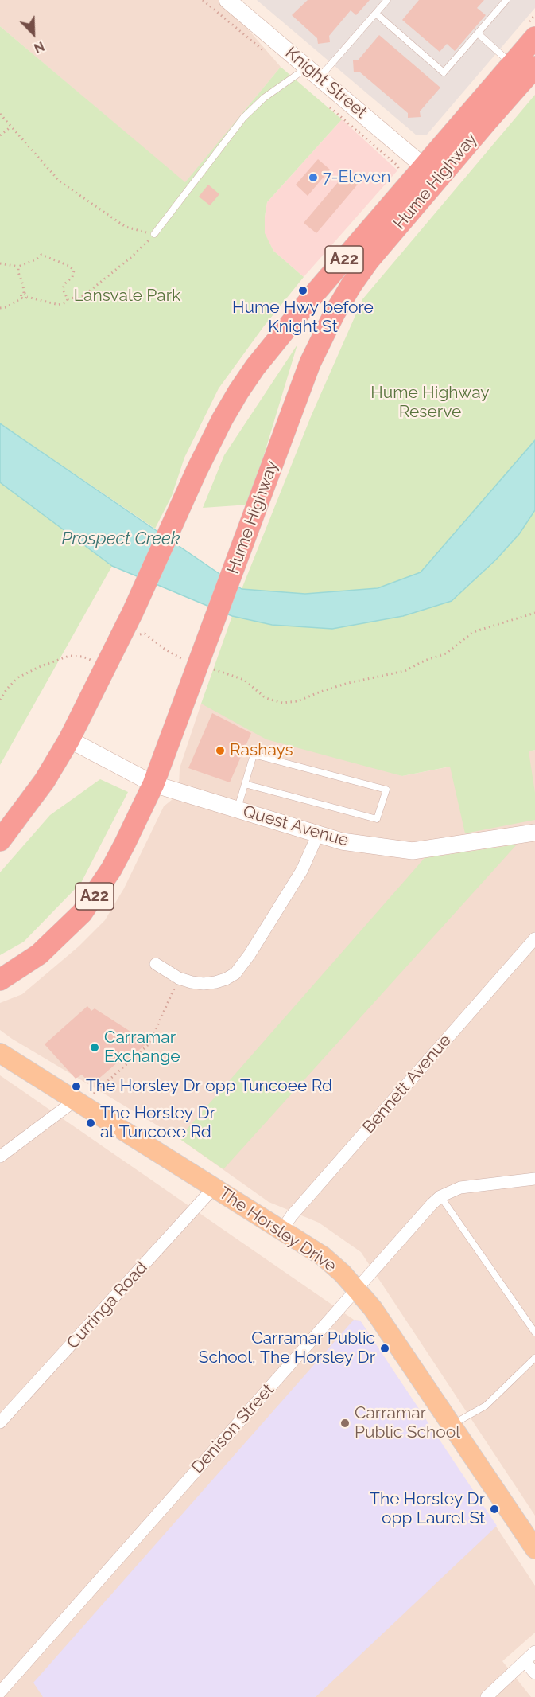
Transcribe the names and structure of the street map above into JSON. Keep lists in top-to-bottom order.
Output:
{
  "streets": {
    "highway": ["Hume Highway", "A22"],
    "main road": ["The Horsley Drive"],
    "street": [
      "Knight Street",
      "Quest Avenue",
      "Bennett Avenue",
      "Curringa Road",
      "Denison Street"
    ]
  },
  "crossings": [
    ["Knight Street", "Hume Highway"],
    ["Hume Highway", "Quest Avenue"],
    ["Bennett Avenue", "The Horsley Drive"],
    ["The Horsley Drive", "Curringa Road"],
    ["The Horsley Drive", "Denison Street"]
  ],
  "water": ["Prospect Creek"],
  "parks": ["Lansvale Park", "Hume Highway Reserve"],
  "places": [
    "7-Eleven",
    "Hume Hwy before Knight St",
    "Rashays",
    "Carramar Exchange",
    "The Horsley Dr opp Tuncoee Rd",
    "The Horsley Dr at Tuncoee Rd",
    "Carramar Public School, The Horsley Dr",
    "Carramar Public School",
    "The Horsley Dr opp Laurel St"
  ],
  "north": "bottom right"
}
